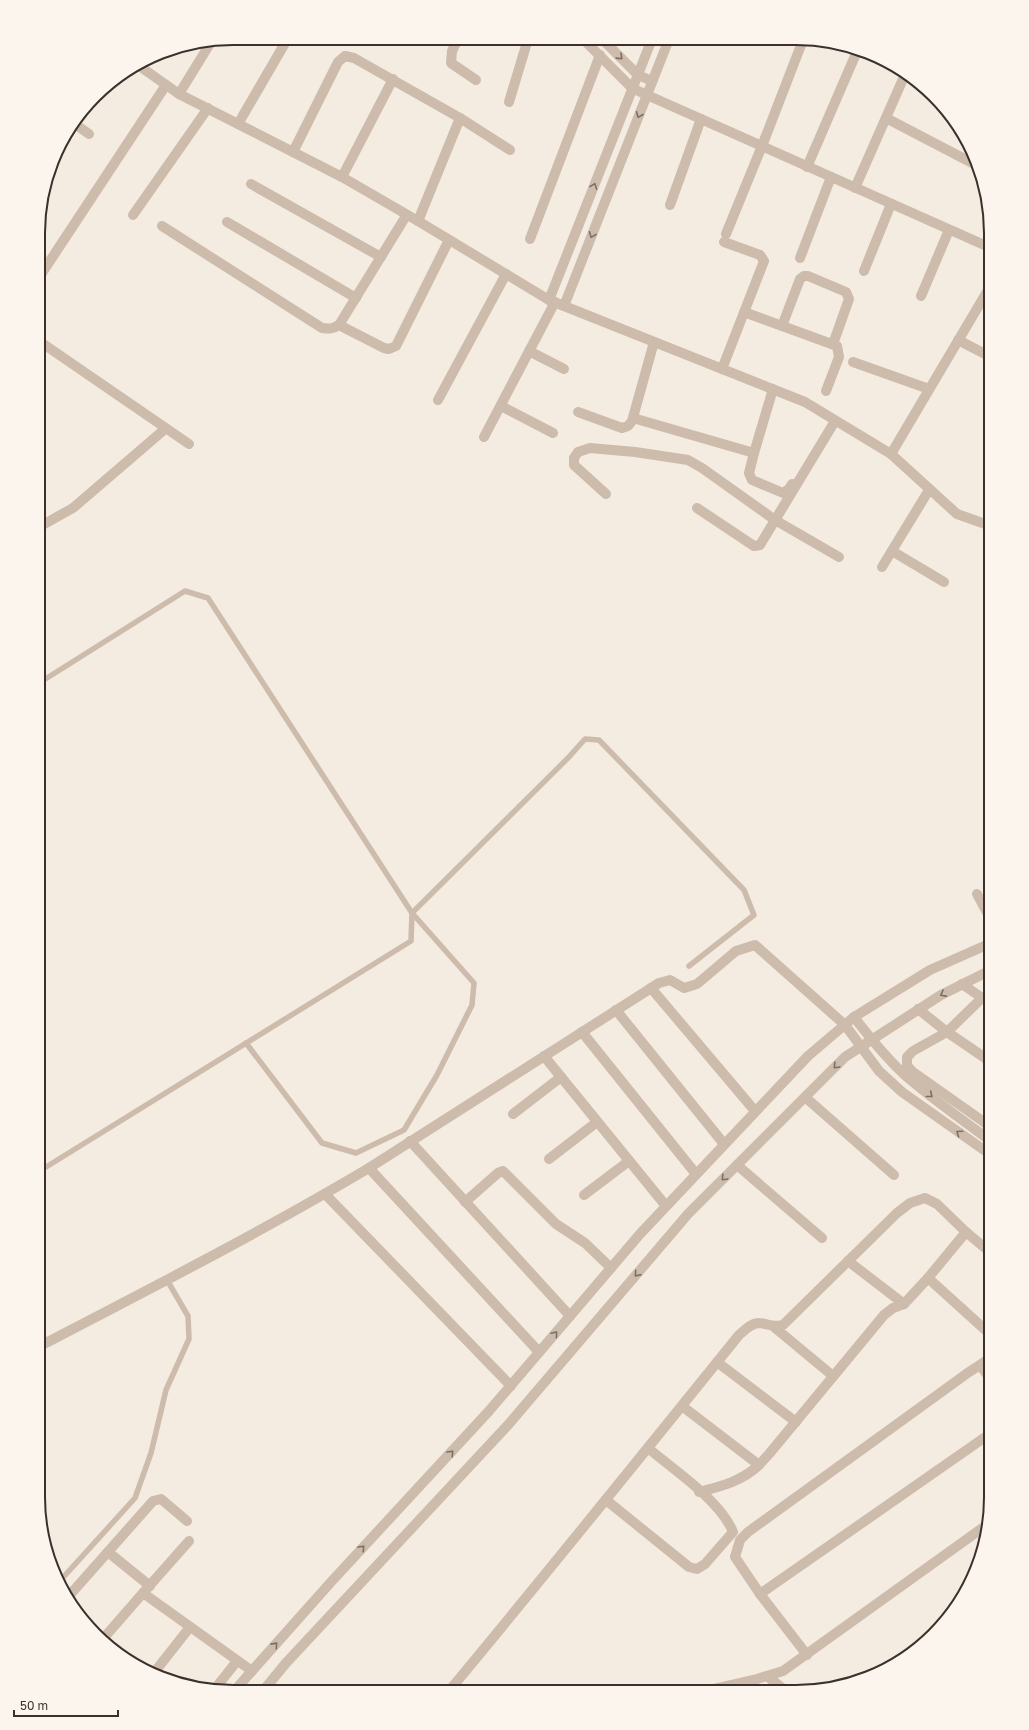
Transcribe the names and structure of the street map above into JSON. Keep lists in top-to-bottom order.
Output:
{
  "scale_bar": "50 m"
}
